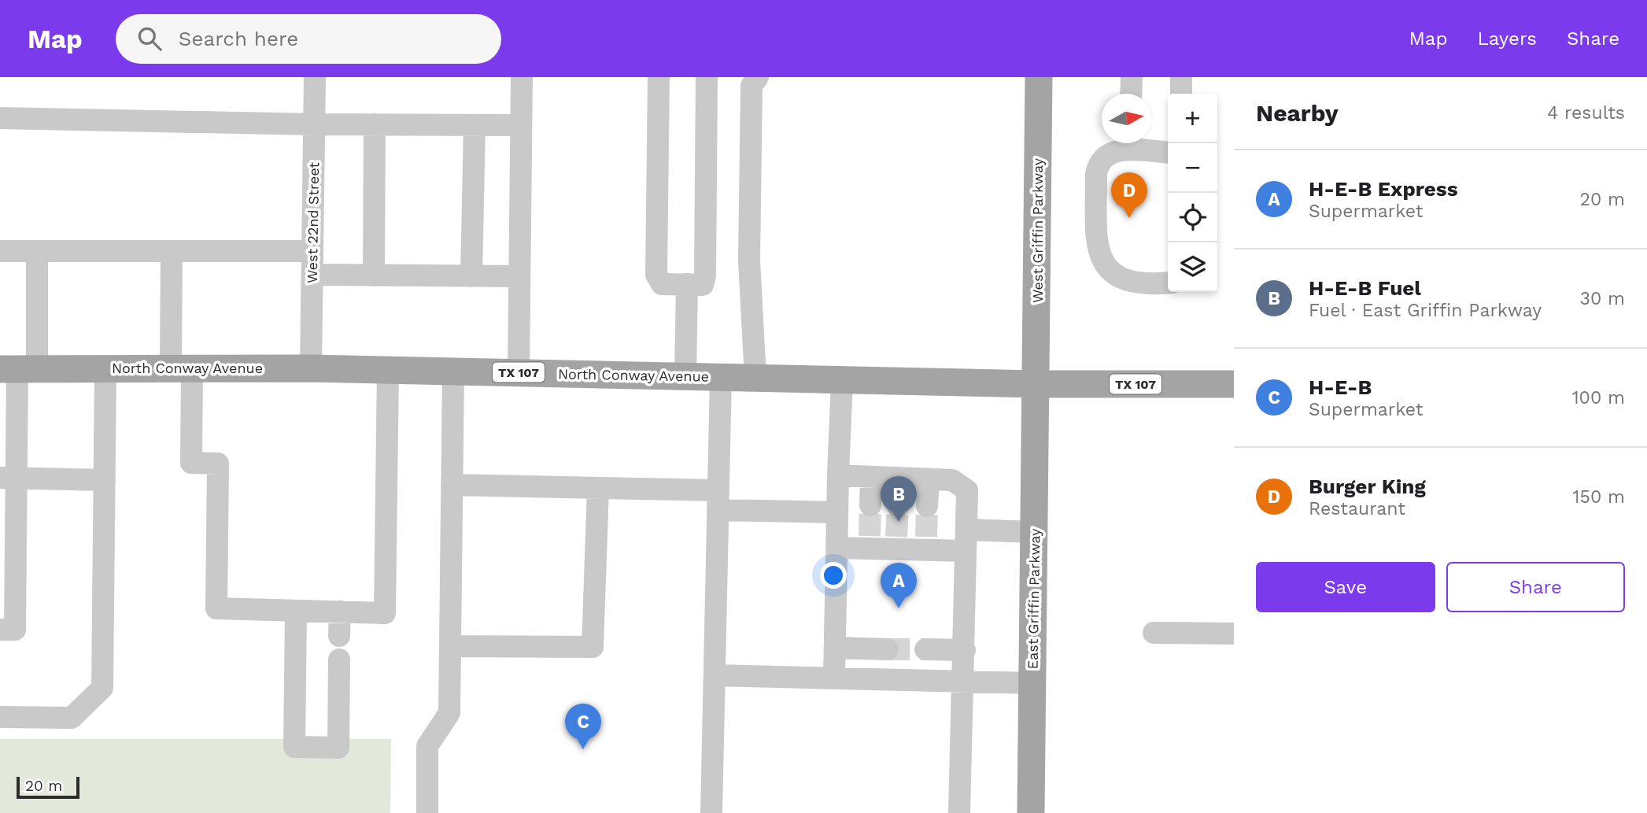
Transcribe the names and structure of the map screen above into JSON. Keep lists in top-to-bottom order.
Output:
{
  "streets": {
    "main road": [
      "West Griffin Parkway",
      "North Conway Avenue",
      "TX 107",
      "East Griffin Parkway"
    ],
    "street": ["West 22nd Street"]
  },
  "crossings": [
    ["West 22nd Street", "North Conway Avenue"],
    ["West Griffin Parkway", "North Conway Avenue"],
    ["West Griffin Parkway", "East Griffin Parkway"],
    ["North Conway Avenue", "East Griffin Parkway"]
  ],
  "scale_bar": "20 m",
  "north": "right",
  "page": {
    "header": "Map",
    "search": "Search here",
    "nav": ["Map", "Layers", "Share"],
    "heading": ["Nearby", "4 results"],
    "map_buttons": ["+", "−"],
    "list": [
      {
        "mark": "A",
        "name": "H-E-B Express",
        "note": "Supermarket",
        "value": "20 m"
      },
      {
        "mark": "B",
        "name": "H-E-B Fuel",
        "note": "Fuel · East Griffin Parkway",
        "value": "30 m"
      },
      {
        "mark": "C",
        "name": "H-E-B",
        "note": "Supermarket",
        "value": "100 m"
      },
      {
        "mark": "D",
        "name": "Burger King",
        "note": "Restaurant",
        "value": "150 m"
      }
    ],
    "pins": [
      "D",
      "B",
      "A",
      "C"
    ],
    "buttons": ["Save", "Share"],
    "scale": "20 m"
  }
}
